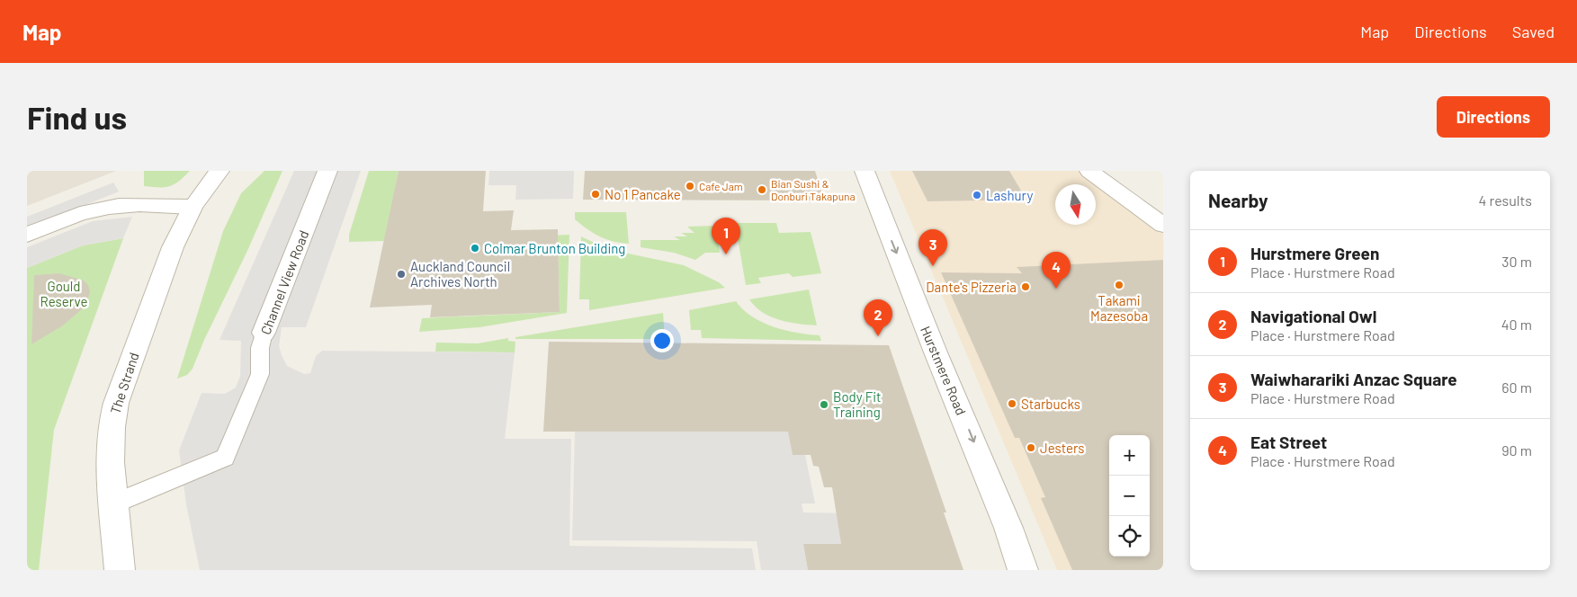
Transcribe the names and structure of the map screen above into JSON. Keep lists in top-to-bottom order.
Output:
{
  "streets": {
    "street": ["Channel View Road", "Hurstmere Road", "The Strand"]
  },
  "crossings": [
    ["Channel View Road", "The Strand"]
  ],
  "one_way": ["Hurstmere Road"],
  "parks": ["Gould Reserve"],
  "places": [
    "Cafe Jam",
    "Bian Sushi & Donburi Takapuna",
    "No 1 Pancake",
    "Lashury",
    "Colmar Brunton Building",
    "Auckland Council Archives North",
    "Takami Mazesoba",
    "Dante's Pizzeria",
    "Starbucks",
    "Body Fit Training",
    "Jesters"
  ],
  "north": "bottom",
  "page": {
    "header": "Map",
    "nav": ["Map", "Directions", "Saved"],
    "buttons": "Directions",
    "title": "Find us",
    "heading": ["Nearby", "4 results"],
    "pins": [
      "1",
      "3",
      "4",
      "2"
    ],
    "list": [
      {
        "mark": "1",
        "name": "Hurstmere Green",
        "note": "Place · Hurstmere Road",
        "value": "30 m"
      },
      {
        "mark": "2",
        "name": "Navigational Owl",
        "note": "Place · Hurstmere Road",
        "value": "40 m"
      },
      {
        "mark": "3",
        "name": "Waiwharariki Anzac Square",
        "note": "Place · Hurstmere Road",
        "value": "60 m"
      },
      {
        "mark": "4",
        "name": "Eat Street",
        "note": "Place · Hurstmere Road",
        "value": "90 m"
      }
    ],
    "map_buttons": ["+", "−"]
  }
}
